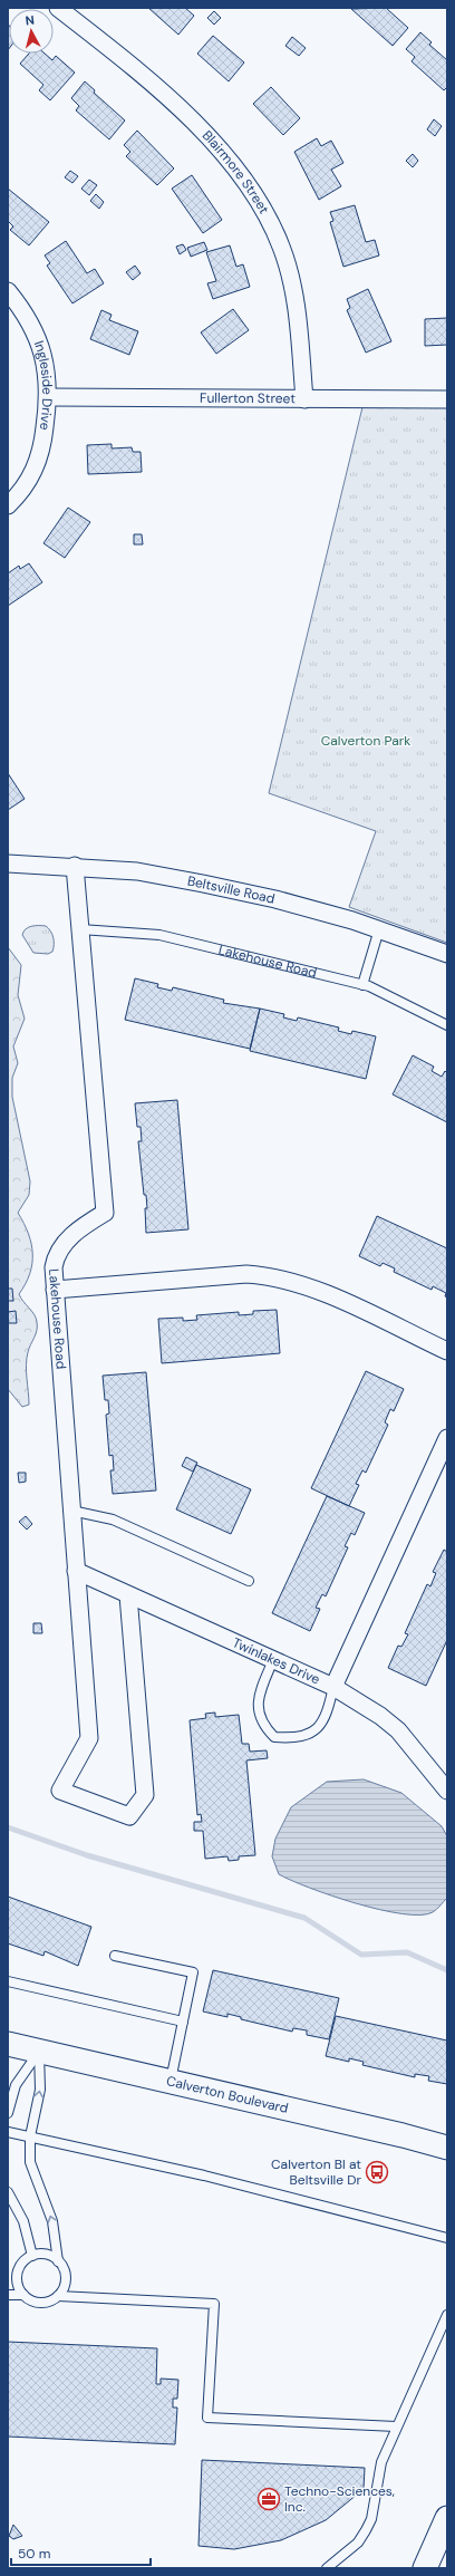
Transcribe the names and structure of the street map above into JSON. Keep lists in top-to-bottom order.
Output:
{
  "streets": {
    "street": [
      "Blairmore Street",
      "Ingleside Drive",
      "Fullerton Street",
      "Beltsville Road",
      "Lakehouse Road",
      "Twinlakes Drive",
      "Calverton Boulevard"
    ]
  },
  "crossings": [
    ["Blairmore Street", "Fullerton Street"],
    ["Ingleside Drive", "Fullerton Street"],
    ["Beltsville Road", "Lakehouse Road"],
    ["Lakehouse Road", "Twinlakes Drive"]
  ],
  "parks": ["Calverton Park"],
  "places": {
    "bus stop": ["Calverton Bl at Beltsville Dr"],
    "office": ["Techno-Sciences, Inc."]
  },
  "scale_bar": "50 m",
  "north": "top"
}
